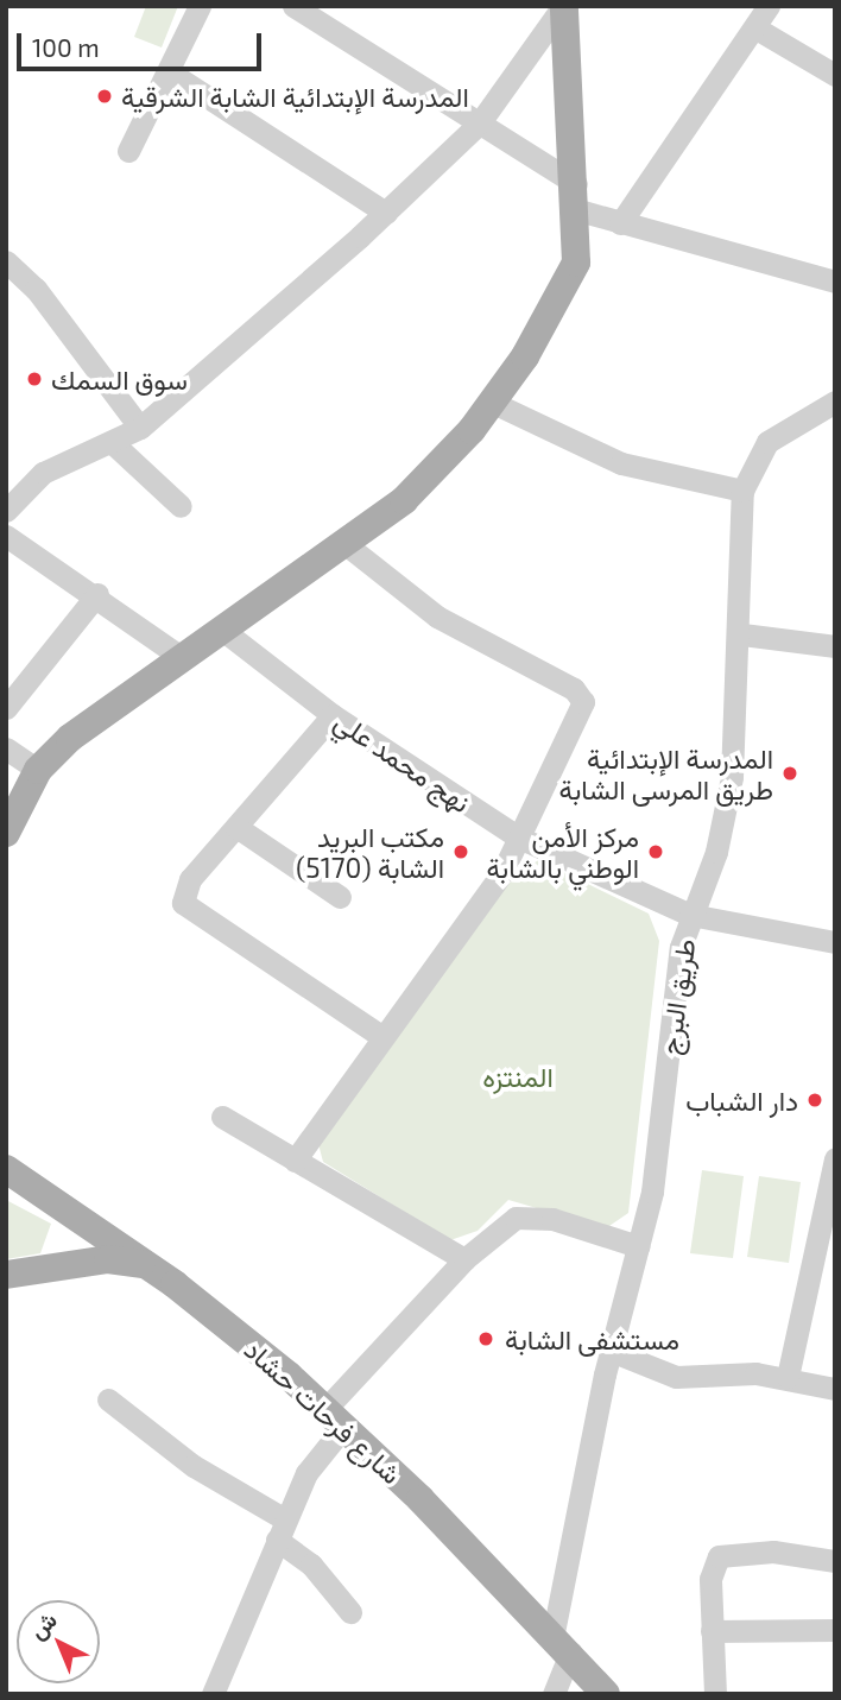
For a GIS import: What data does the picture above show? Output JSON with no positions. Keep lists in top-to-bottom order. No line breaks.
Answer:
{"streets":{"main road":["شارع فرحات حشاد"],"street":["نهج محمد علي","طريق البرج"]},"crossings":[["نهج محمد علي","طريق البرج"],["طريق البرج","شارع فرحات حشاد"]],"parks":["المنتزه"],"places":["المدرسة الإبتدائية الشابة الشرقية","سوق السمك","المدرسة الإبتدائية طريق المرسى الشابة","مكتب البريد الشابة (5170)","مركز الأمن الوطني بالشابة","دار الشباب","مستشفى الشابة"],"scale_bar":"100 m","north":"top left"}
